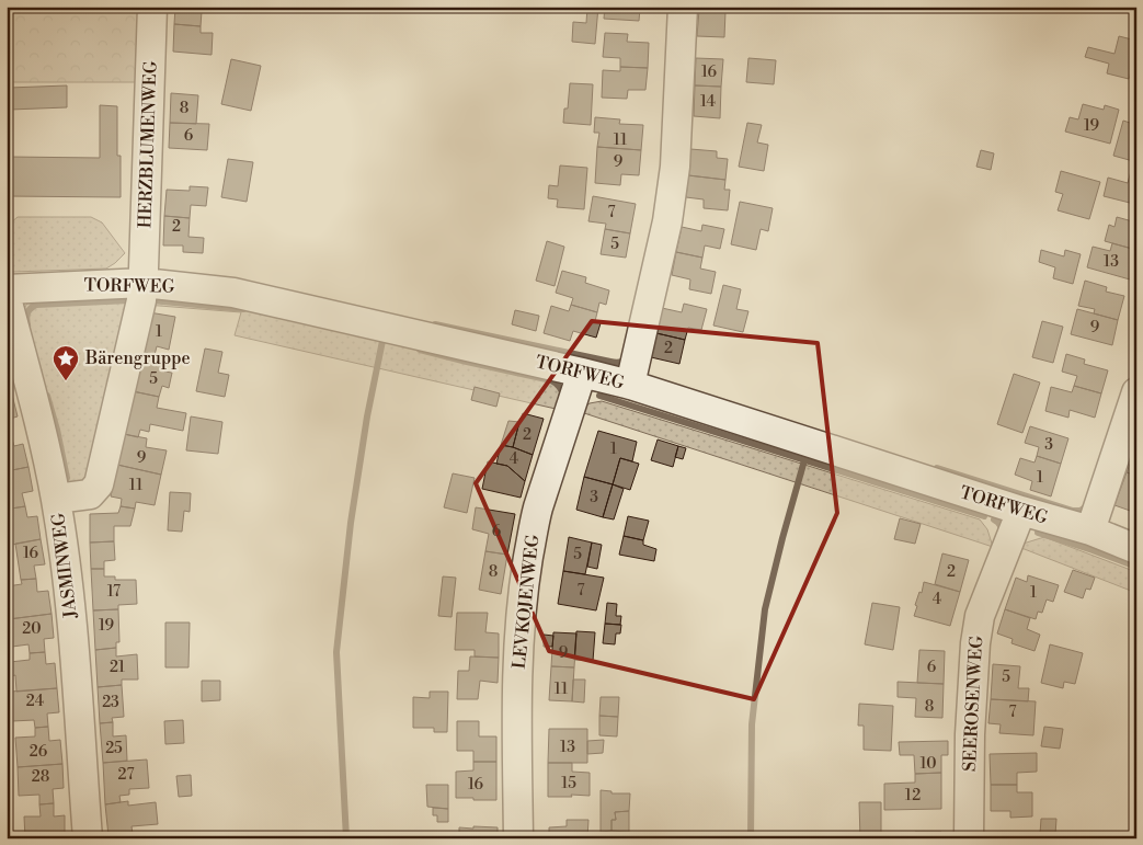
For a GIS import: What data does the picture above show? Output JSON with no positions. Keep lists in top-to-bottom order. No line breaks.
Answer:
{"streets":{"street":["HERZBLUMENWEG","TORFWEG","JASMINWEG","LEVKOJENWEG","SEEROSENWEG"]},"crossings":[["HERZBLUMENWEG","TORFWEG"],["HERZBLUMENWEG","JASMINWEG"],["TORFWEG","LEVKOJENWEG"],["TORFWEG","SEEROSENWEG"]],"places":{"place":["Bärengruppe"]},"house_numbers":["16","14","8","19","6","11","9","7","2","5","13","9","1","2","5","2","3","1","9","4","1","11","3","6","16","5","8","2","7","17","1","4","19","20","9","21","6","5","11","24","23","8","7","13","25","26","10","27","28","15","16","12"]}
